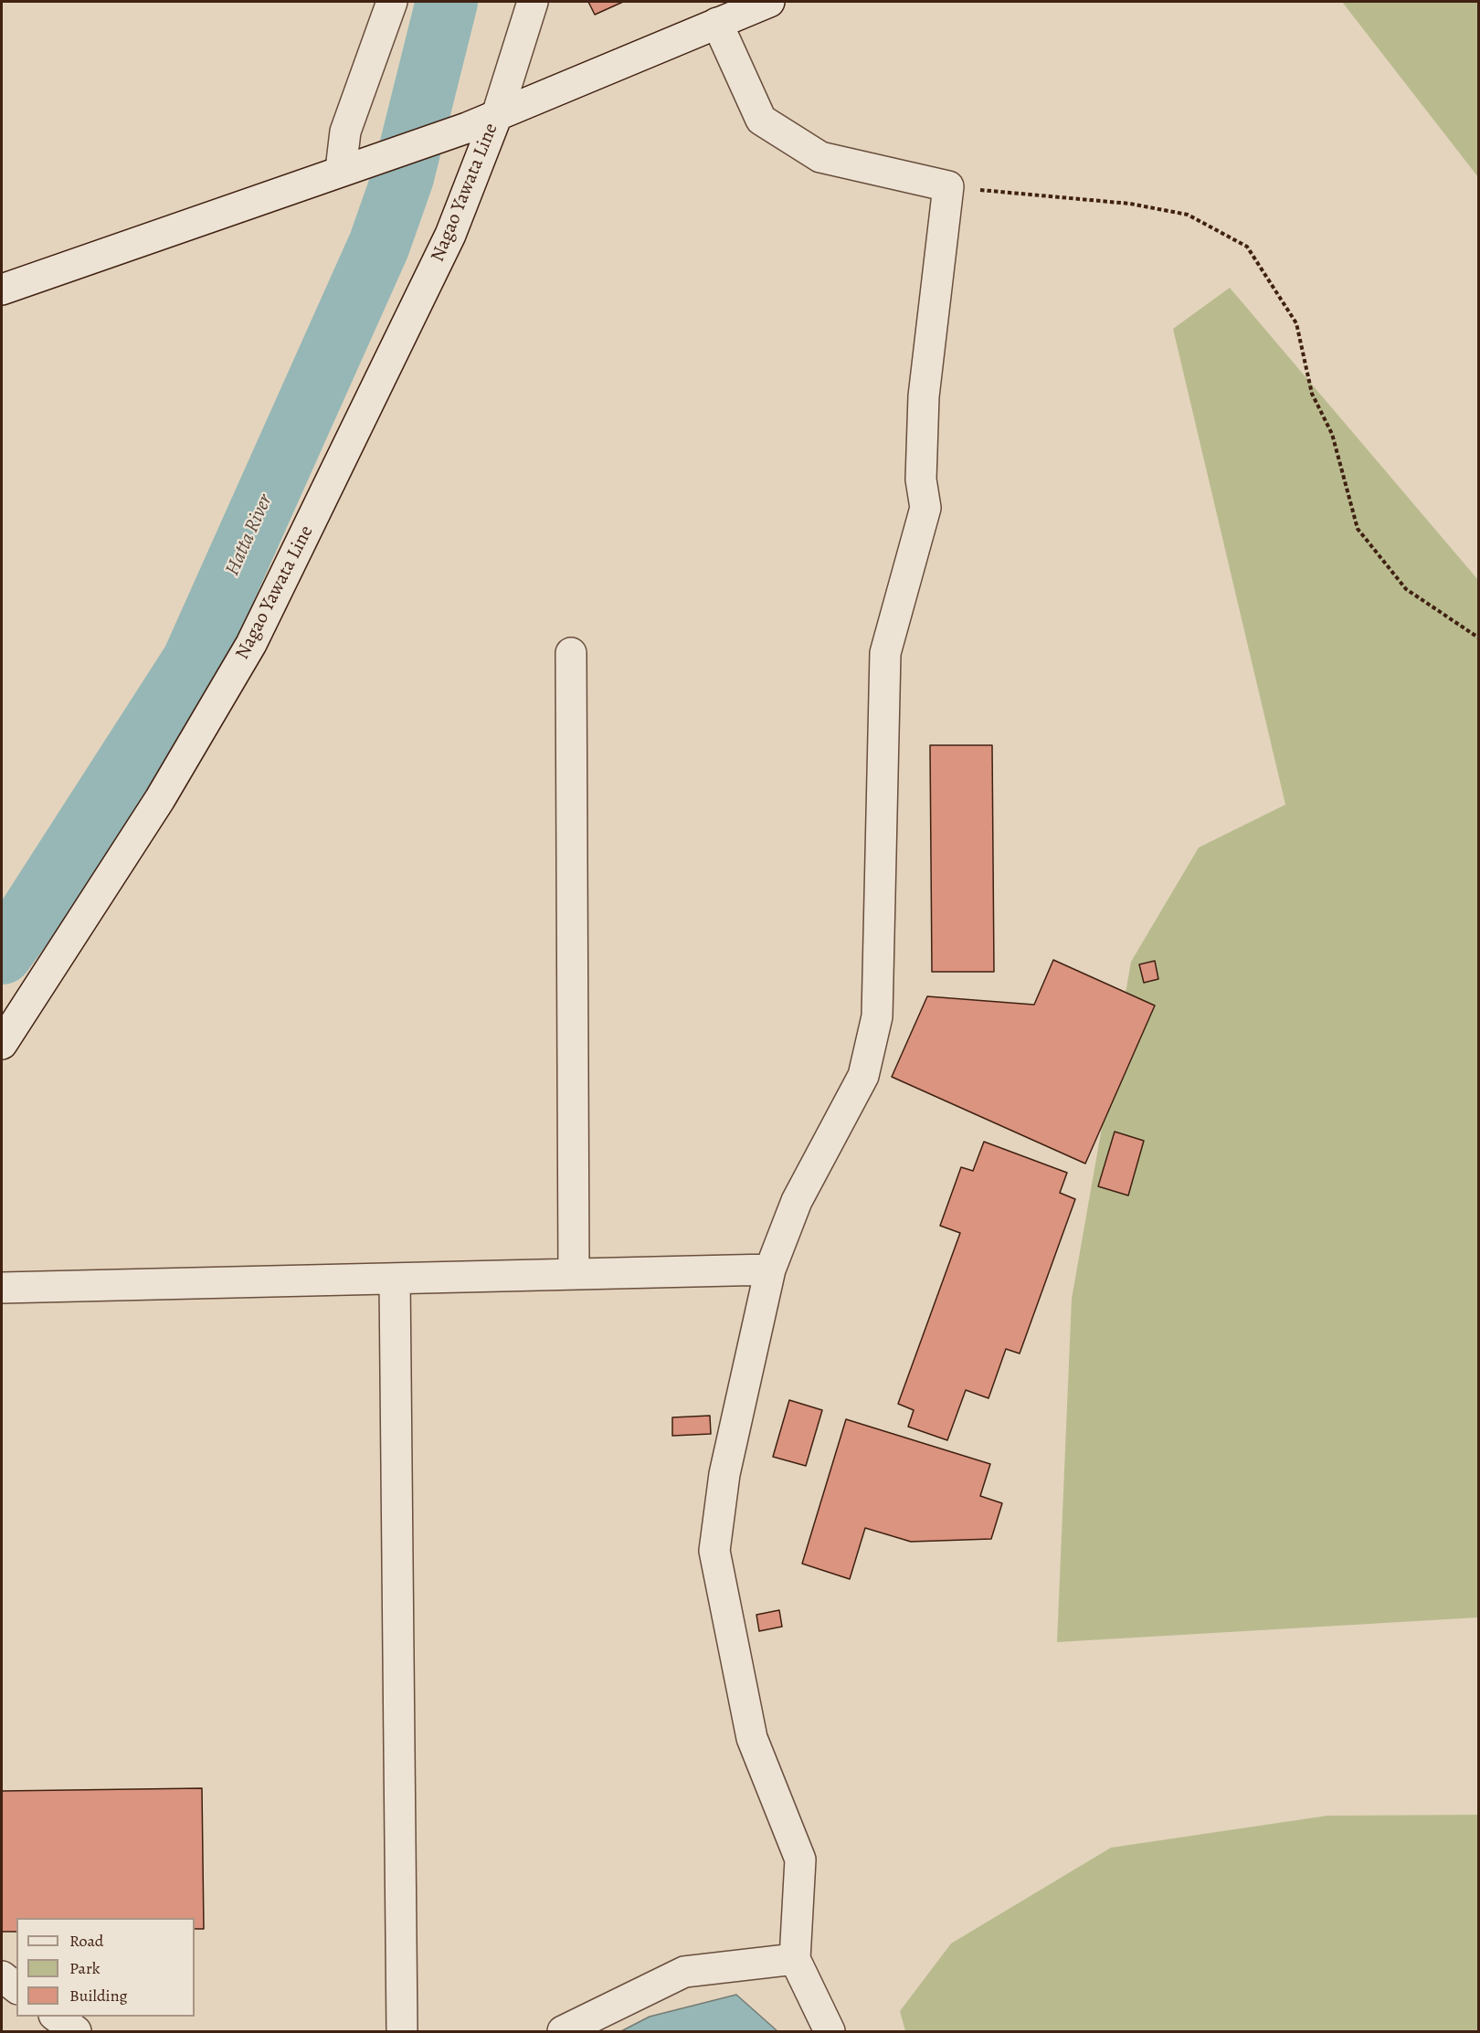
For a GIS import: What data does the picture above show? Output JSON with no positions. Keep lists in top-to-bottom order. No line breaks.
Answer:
{"streets":{"street":["Nagao Yawata Line"]},"water":["Hatta River"],"legend":["Road","Park","Building"]}
